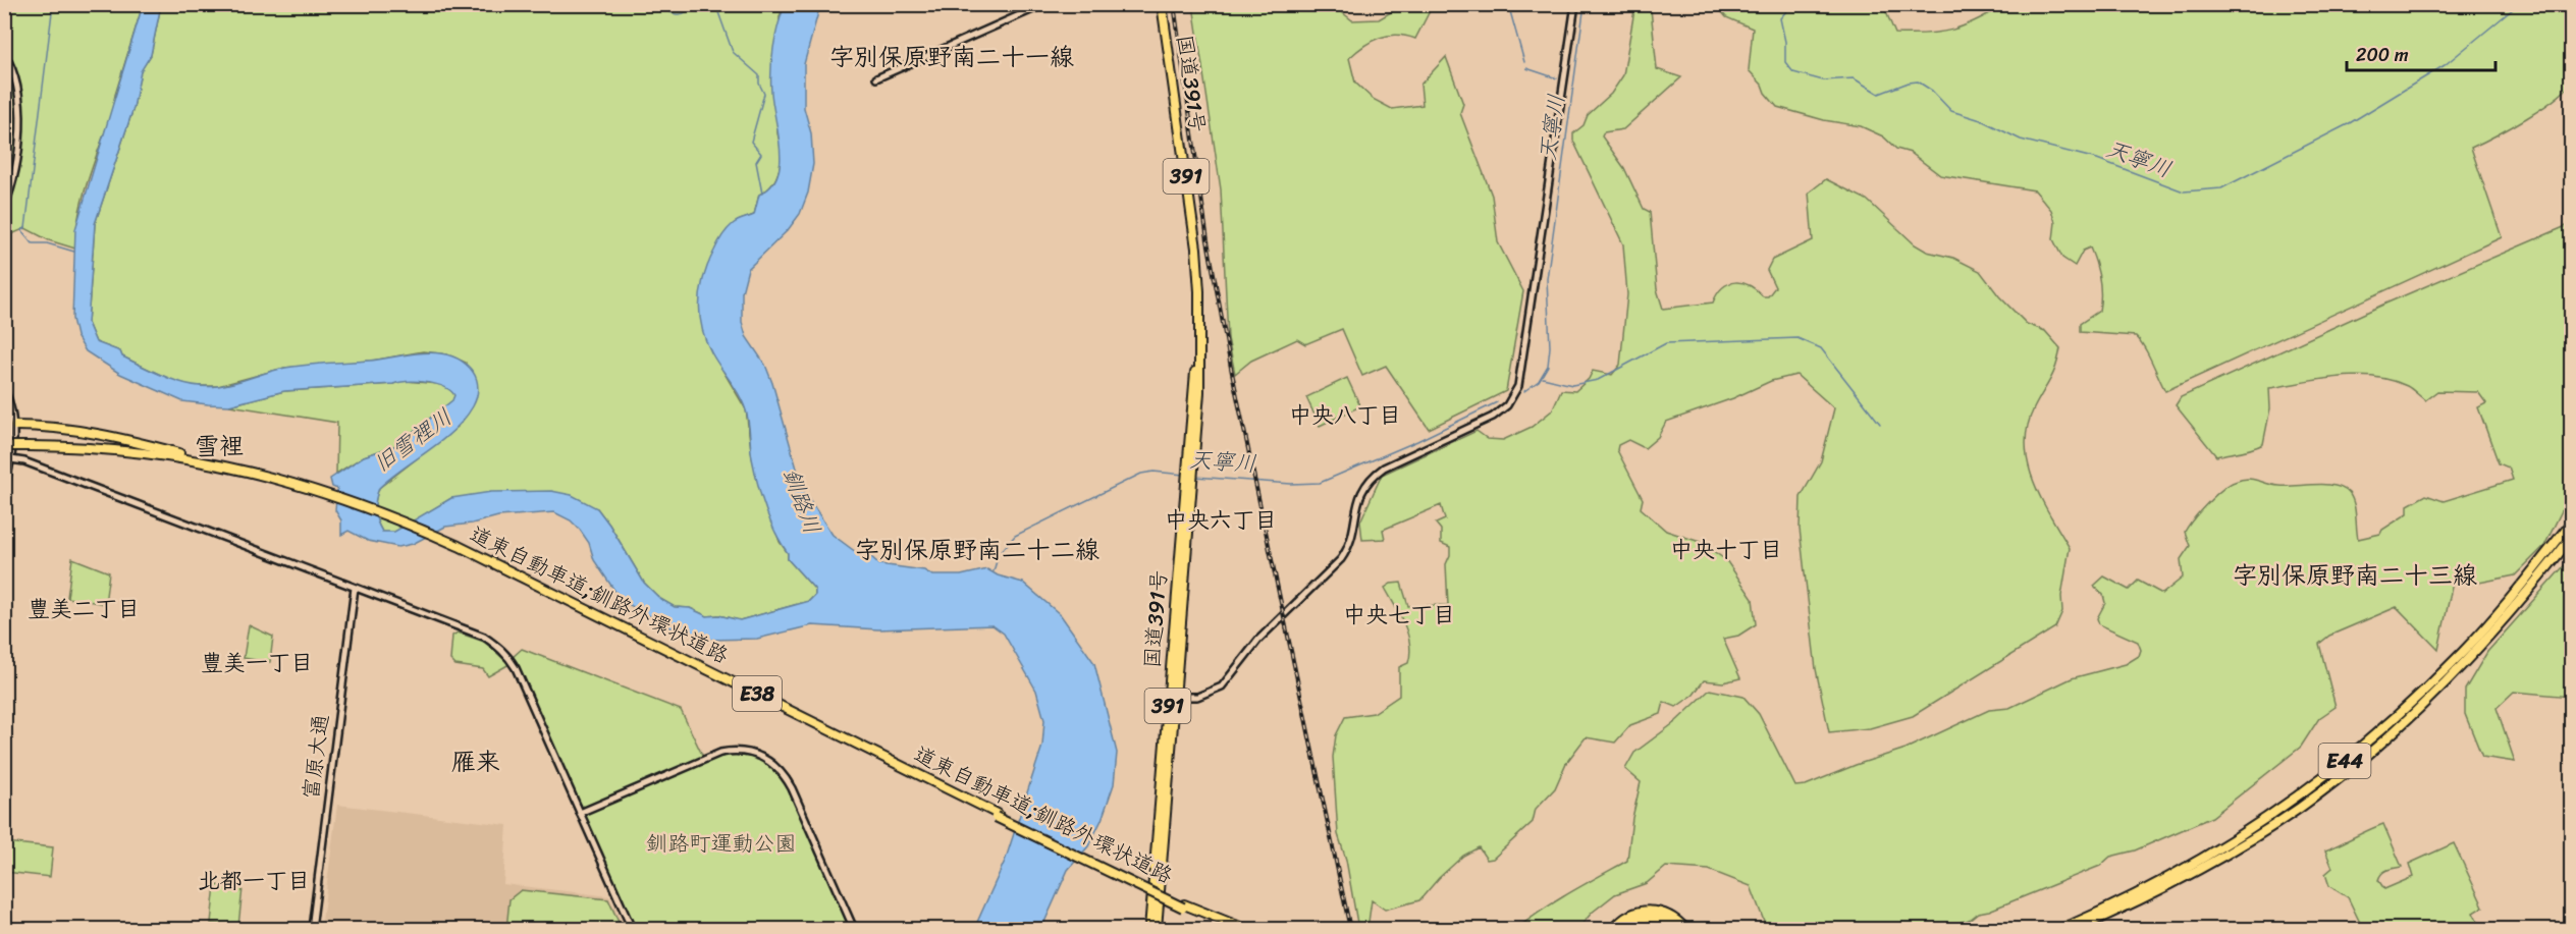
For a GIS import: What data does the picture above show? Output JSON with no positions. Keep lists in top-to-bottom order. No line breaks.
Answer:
{"streets":{"highway":["国道391号","391","道東自動車道;釧路外環状道路","E38","E44"],"street":["富原大通"]},"districts":["字別保原野南二十一線","中央八丁目","雪裡","中央六丁目","中央十丁目","字別保原野南二十二線","字別保原野南二十三線","豊美二丁目","中央七丁目","豊美一丁目","雁来","北都一丁目"],"water":["天寧川","旧雪裡川","釧路川"],"parks":["釧路町運動公園"],"scale_bar":"200 m"}
